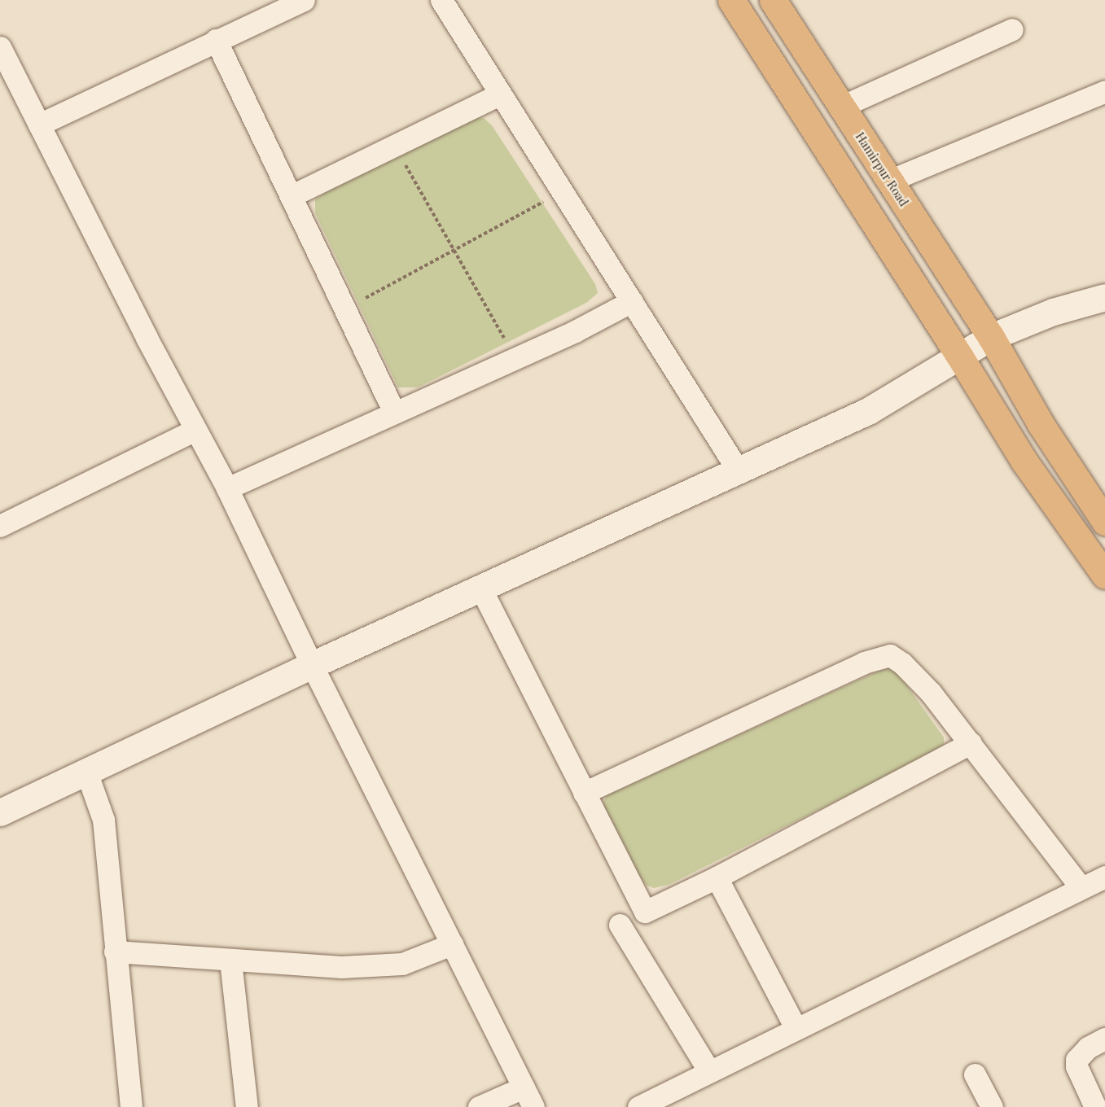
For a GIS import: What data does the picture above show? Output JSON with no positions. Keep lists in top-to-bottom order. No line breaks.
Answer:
{"streets":{"highway":["Hamirpur Road"]}}
